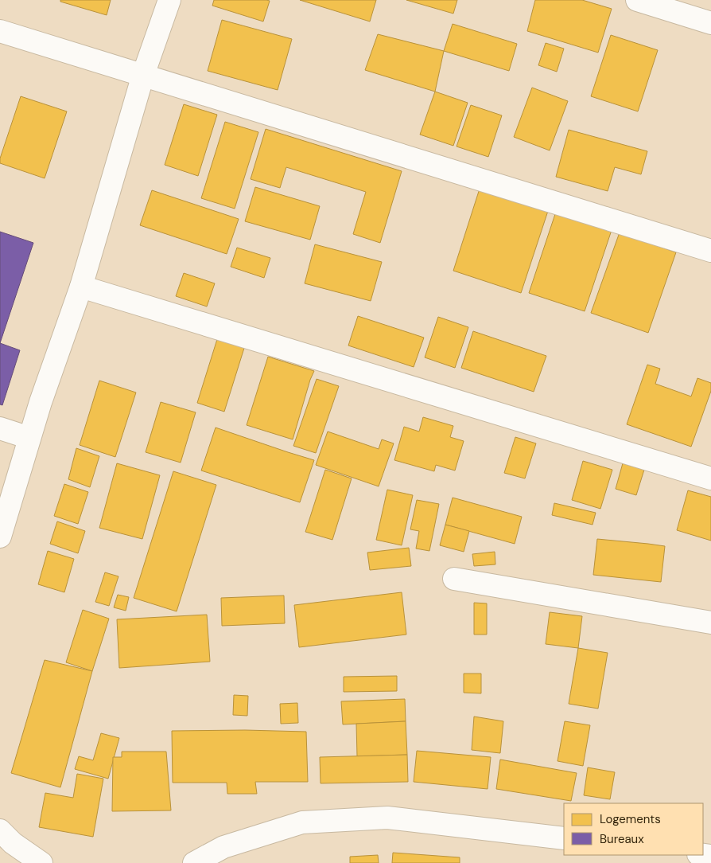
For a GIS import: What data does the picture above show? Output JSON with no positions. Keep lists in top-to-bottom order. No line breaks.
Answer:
{"legend":["Logements","Bureaux"]}
